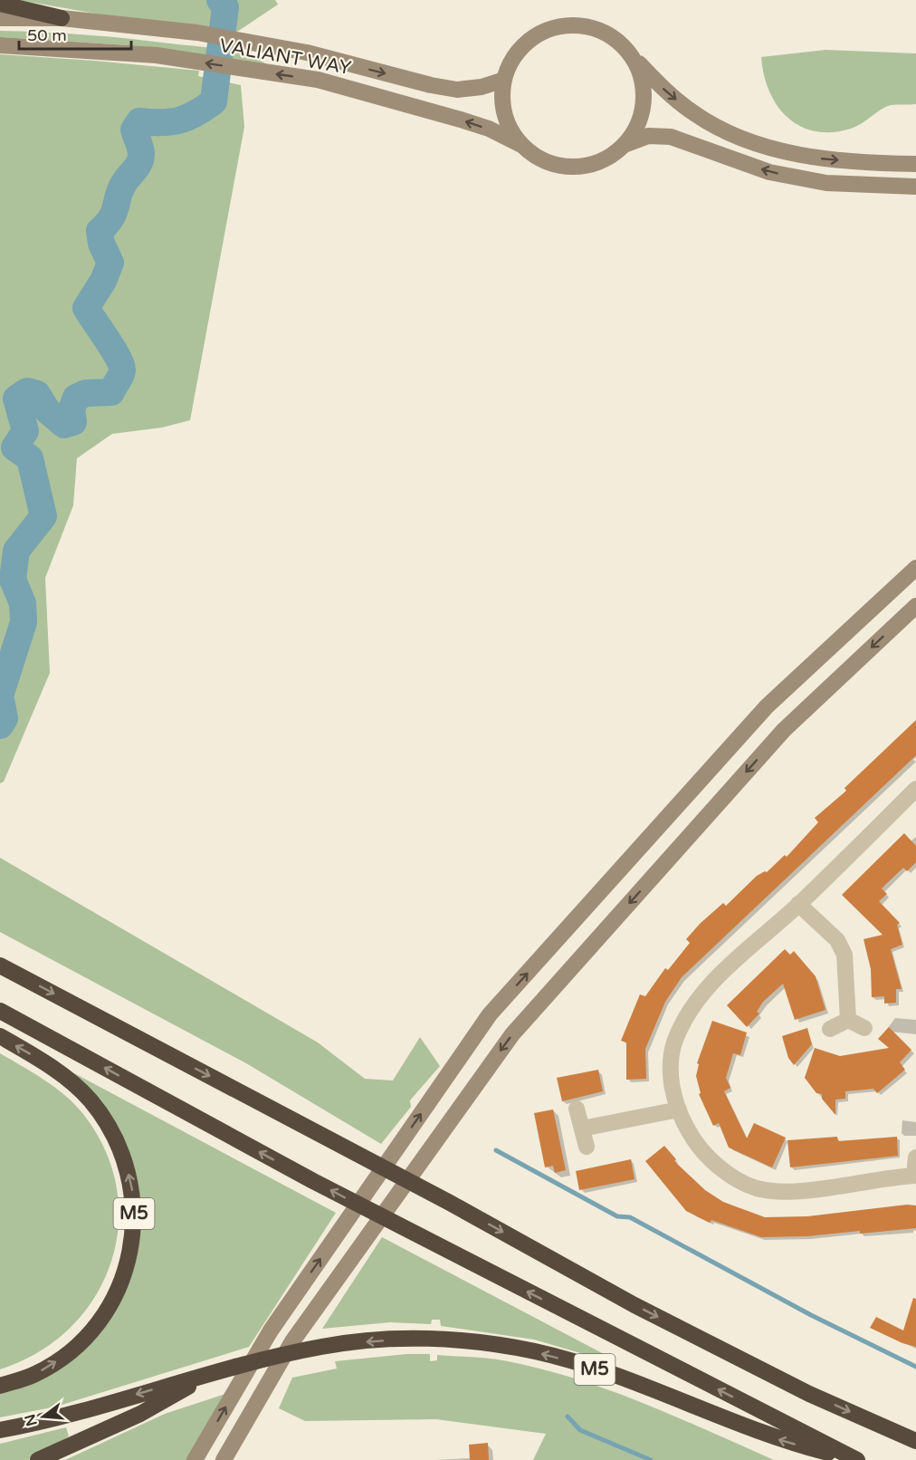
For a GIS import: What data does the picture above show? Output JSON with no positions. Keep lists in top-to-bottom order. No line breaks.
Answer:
{"streets":{"highway":["M5"],"street":["VALIANT WAY"]},"scale_bar":"50 m","north":"left"}
